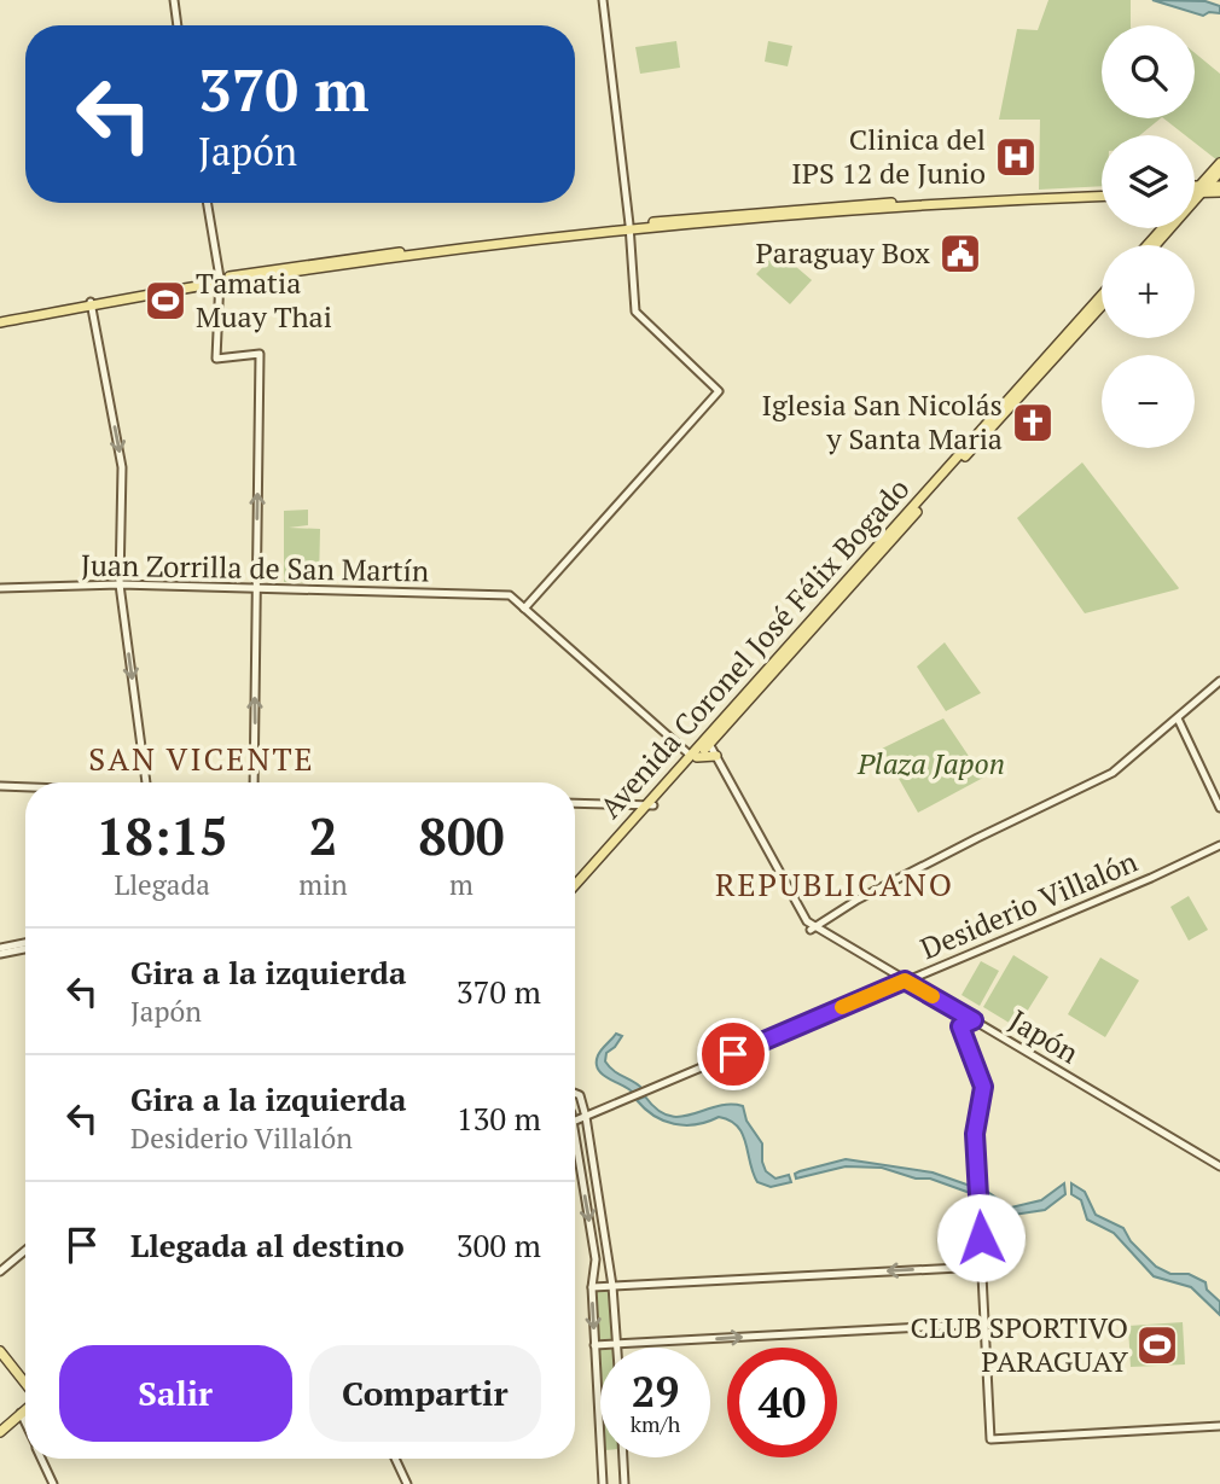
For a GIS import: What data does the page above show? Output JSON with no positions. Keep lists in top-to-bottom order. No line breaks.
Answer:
{"streets":{"main road":["Avenida Coronel José Félix Bogado"],"street":["Juan Zorrilla de San Martín","Desiderio Villalón","Japón"]},"crossings":[["Avenida Coronel José Félix Bogado","Japón"],["Desiderio Villalón","Japón"]],"districts":["SAN VICENTE","REPUBLICANO"],"parks":["Plaza Japon"],"places":{"hospital":["Clinica del IPS 12 de Junio"],"public building":["Paraguay Box"],"sports":["Tamatia Muay Thai","CLUB SPORTIVO PARAGUAY"],"church":["Iglesia San Nicolás y Santa Maria"]},"page":{"map_buttons":["+","−"],"turn":["370 m","Japón"],"eta":["18:15","Llegada","2","min","800","m"],"list":[{"name":"Gira a la izquierda","note":"Japón","value":"370 m"},{"name":"Gira a la izquierda","note":"Desiderio Villalón","value":"130 m"},{"name":"Llegada al destino","value":"300 m"}],"buttons":["Salir","Compartir"],"speed":"29 km/h","limit":"40"}}
